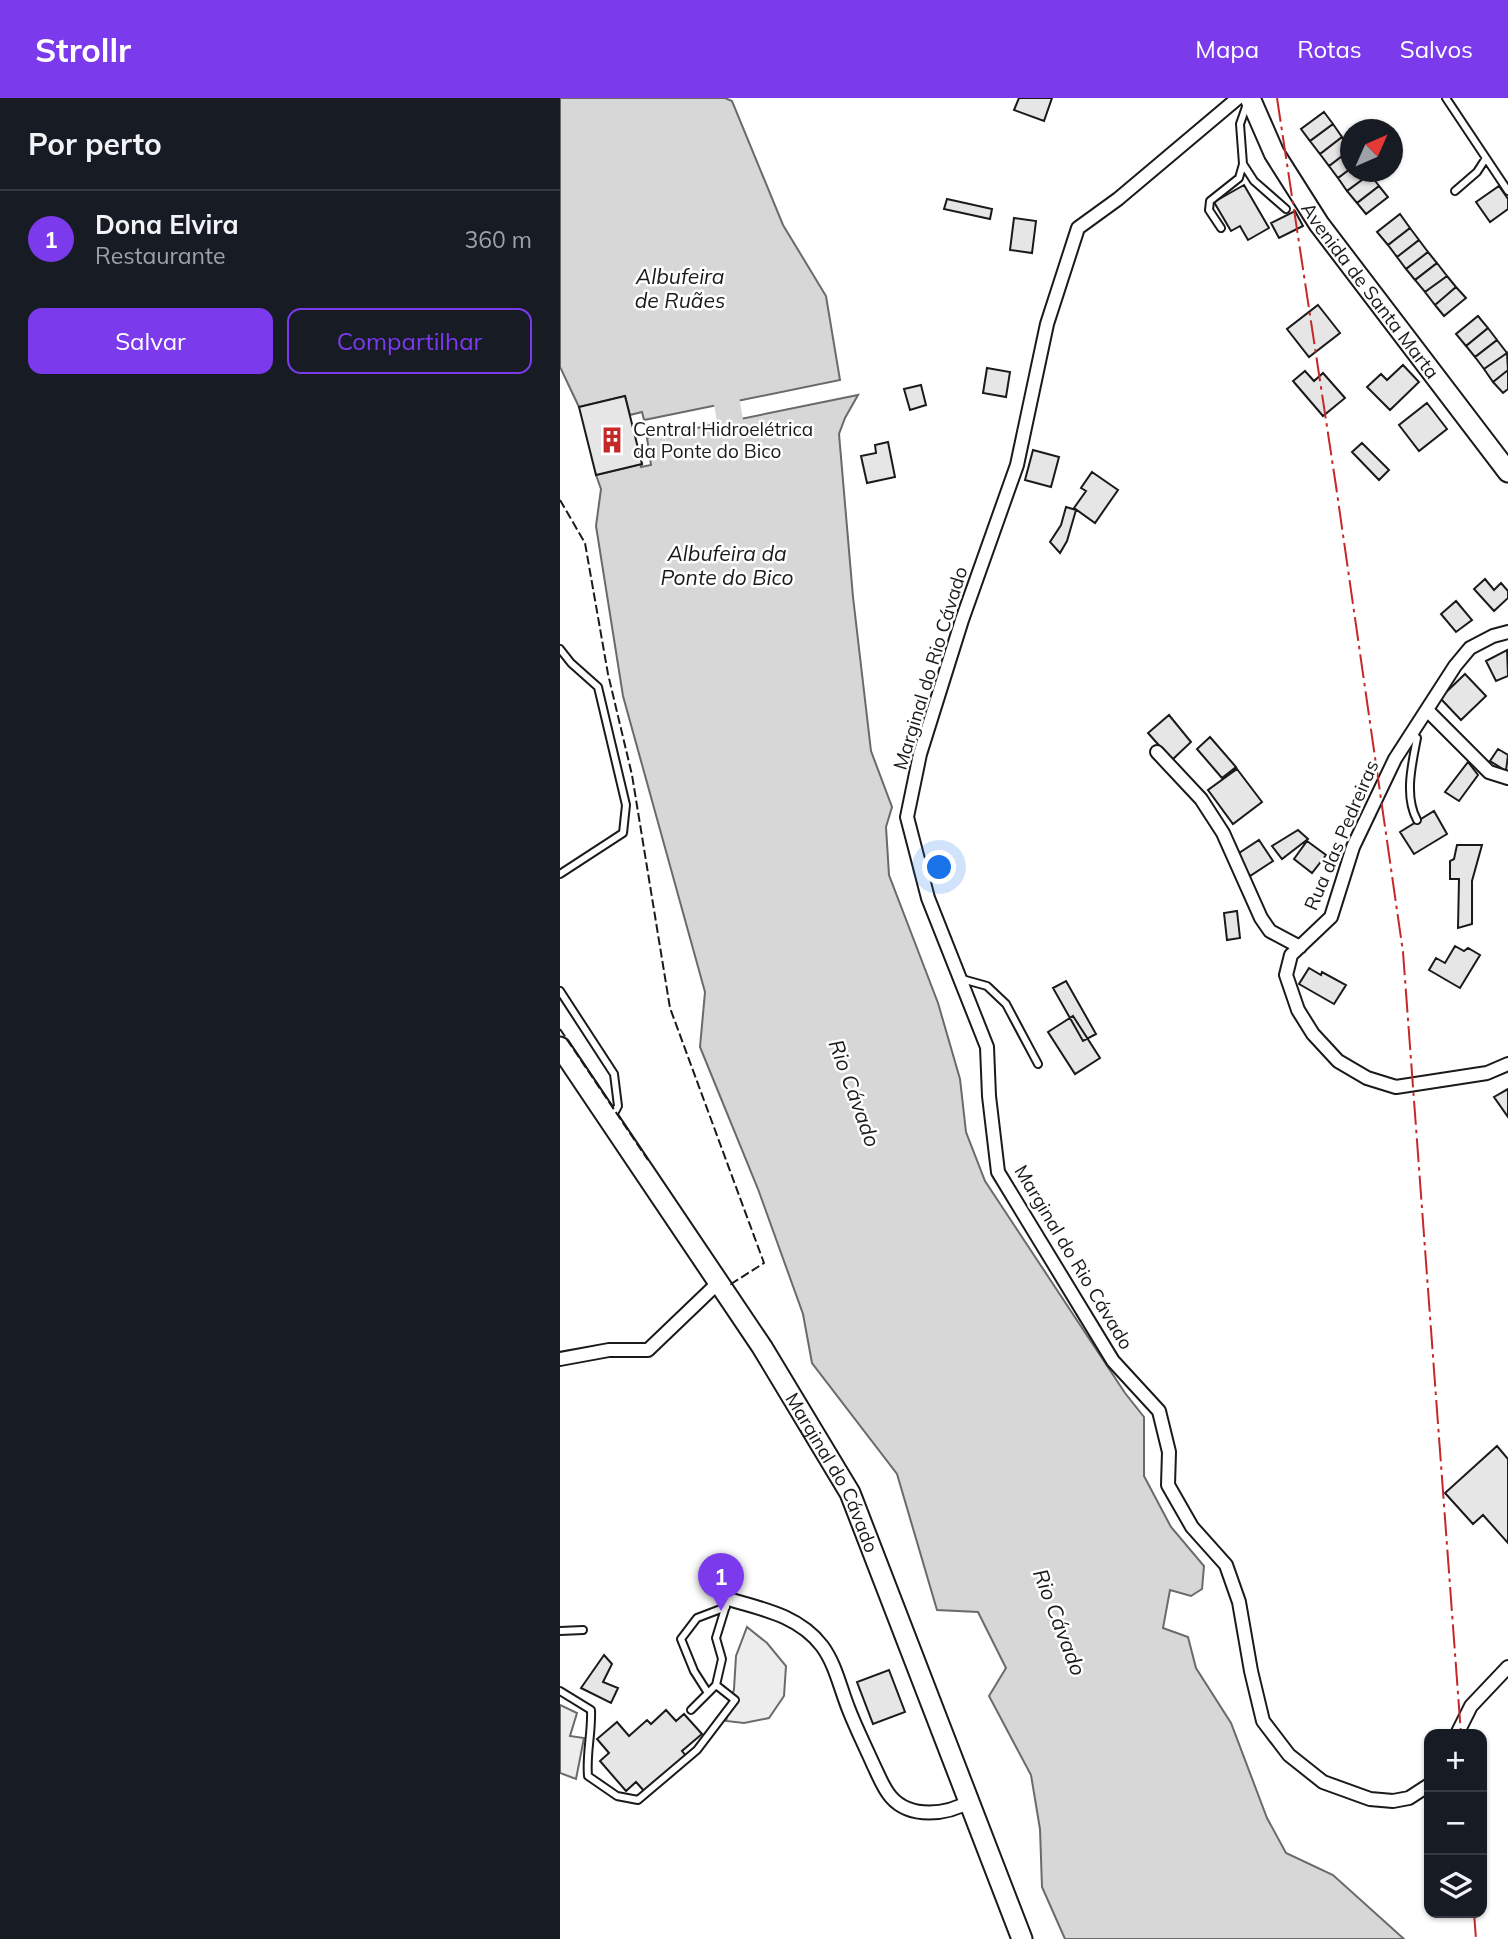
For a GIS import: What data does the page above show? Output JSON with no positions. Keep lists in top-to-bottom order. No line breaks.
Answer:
{"streets":{"street":["Avenida de Santa Marta","Marginal do Rio Cávado","Rua das Pedreiras","Marginal do Cávado"]},"crossings":[["Avenida de Santa Marta","Marginal do Rio Cávado"]],"water":["Albufeira de Ruães","Albufeira da Ponte do Bico","Rio Cávado"],"places":{"building":["Central Hidroelétrica da Ponte do Bico"]},"north":"top right","page":{"header":"Strollr","nav":["Mapa","Rotas","Salvos"],"heading":"Por perto","list":[{"mark":"1","name":"Dona Elvira","note":"Restaurante","value":"360 m"}],"buttons":["Salvar","Compartilhar"],"pins":"1","map_buttons":["+","−"]}}
